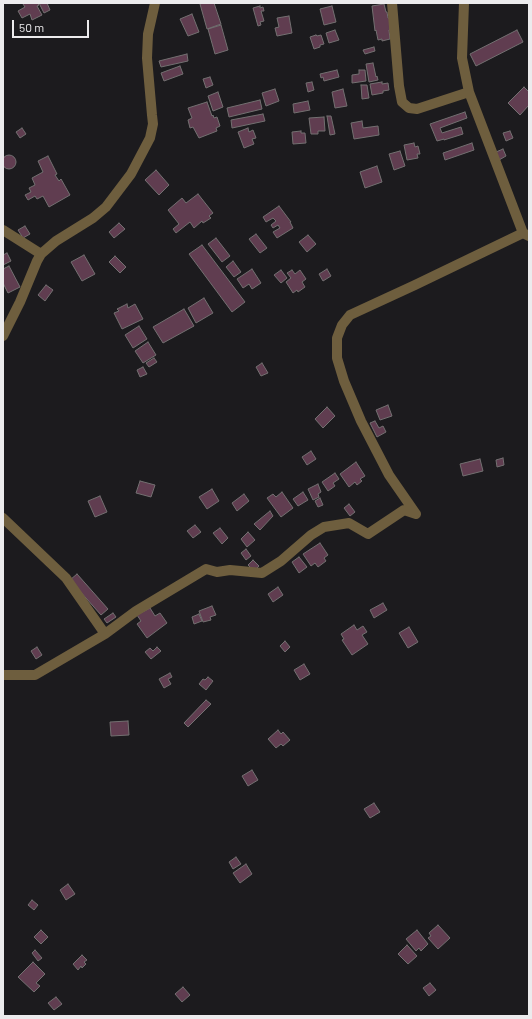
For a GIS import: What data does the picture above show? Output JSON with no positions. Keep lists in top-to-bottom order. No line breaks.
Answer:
{"scale_bar":"50 m"}
